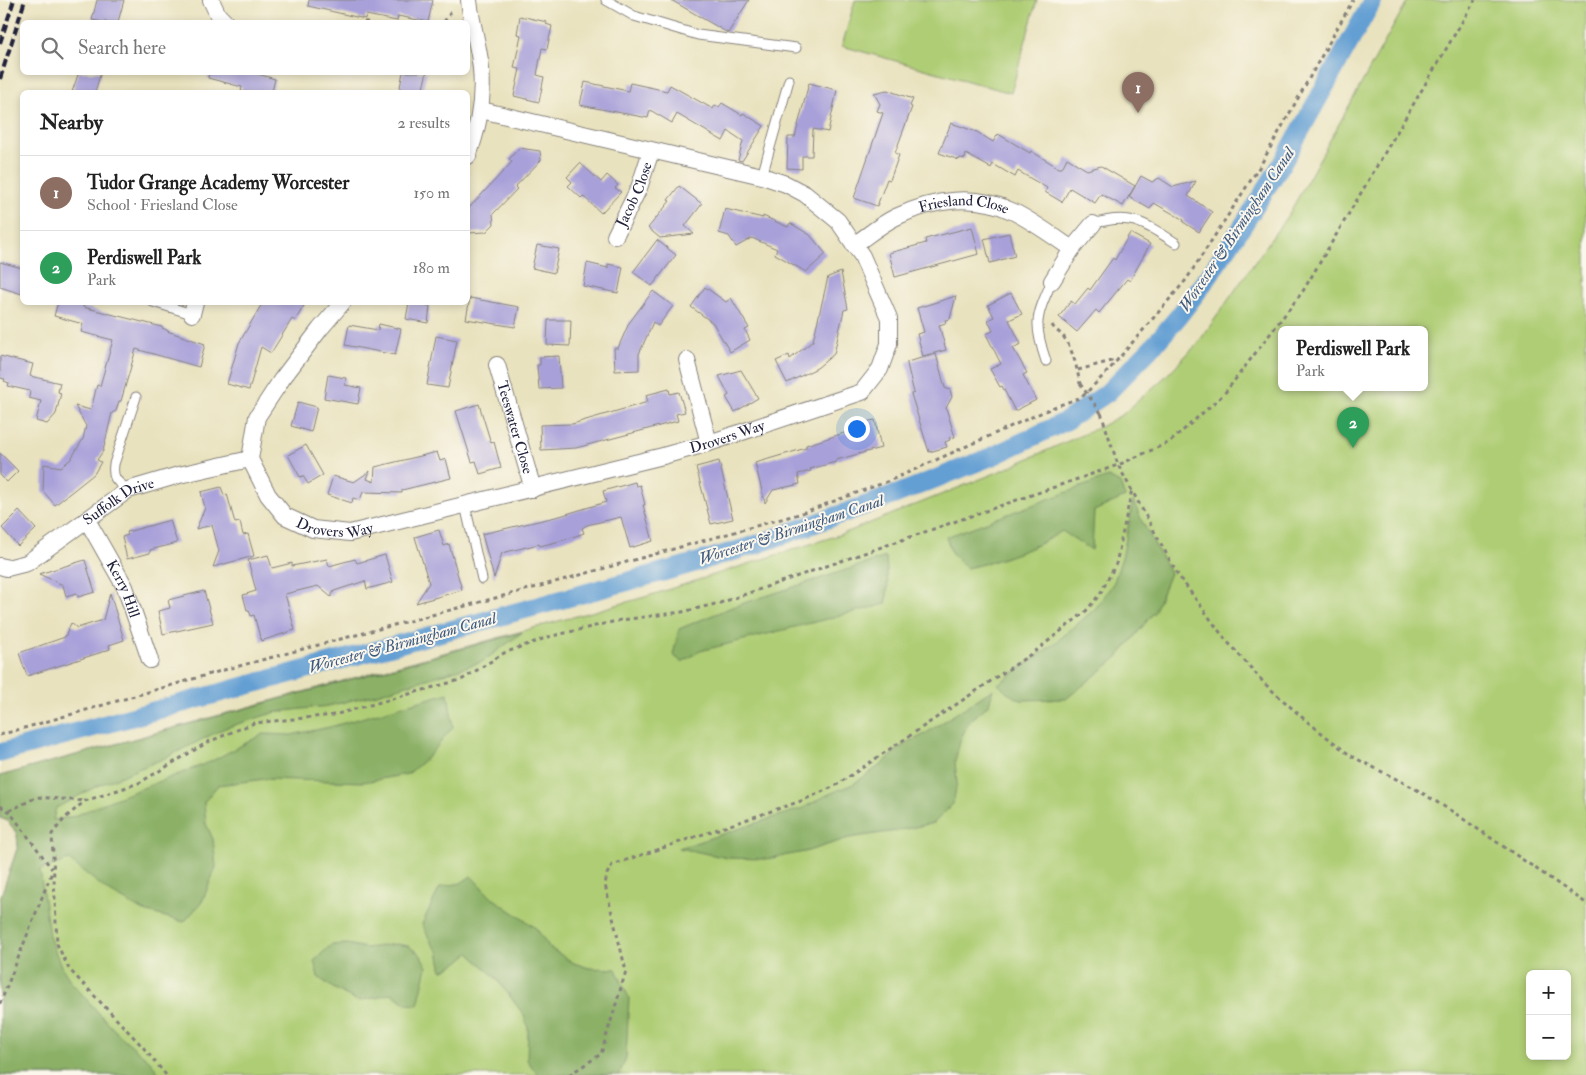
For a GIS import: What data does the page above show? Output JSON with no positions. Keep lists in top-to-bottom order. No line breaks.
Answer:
{"streets":{"street":["Jacob Close","Friesland Close","Teeswater Close","Drovers Way","Suffolk Drive","Kerry Hill"]},"crossings":[["Jacob Close","Drovers Way"],["Friesland Close","Drovers Way"],["Teeswater Close","Drovers Way"],["Drovers Way","Suffolk Drive"],["Suffolk Drive","Kerry Hill"]],"water":["Worcester & Birmingham Canal"],"page":{"search":"Search here","pins":["1","2"],"heading":["Nearby","2 results"],"list":[{"mark":"1","name":"Tudor Grange Academy Worcester","note":"School · Friesland Close","value":"150 m"},{"mark":"2","name":"Perdiswell Park","note":"Park","value":"180 m"}],"popup":["Perdiswell Park","Park"],"map_buttons":["+","−"]}}
